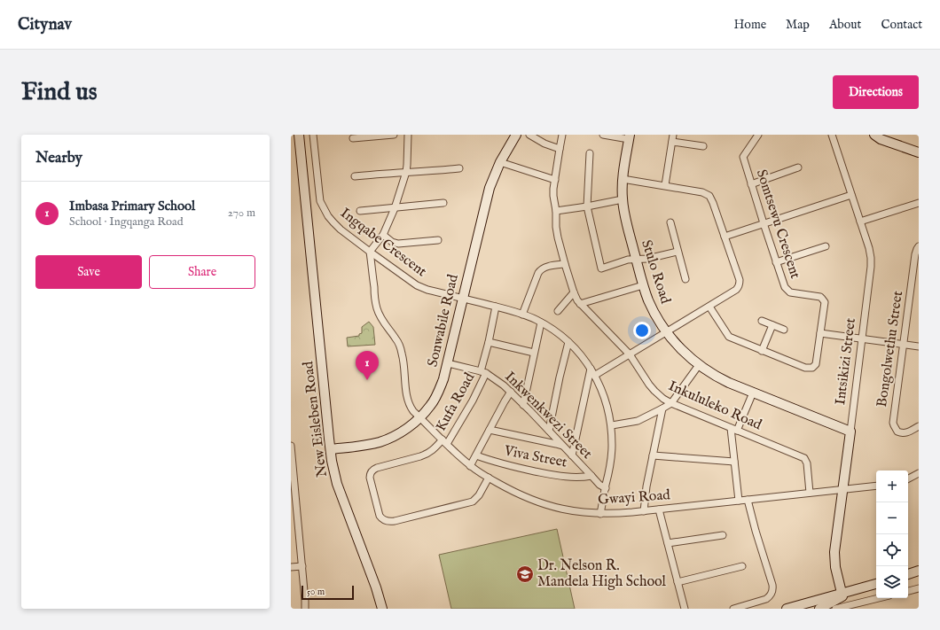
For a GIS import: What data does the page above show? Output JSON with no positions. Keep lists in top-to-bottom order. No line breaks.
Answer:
{"streets":{"street":["Somtsewu Crescent","Ingqabe Crescent","Stulo Road","Sonwabile Road","Bongolwethu Street","Intsikizi Street","Kufa Road","Inkululeko Road","Inkwenkwezi Street","New Eisleben Road","Viva Street","Gwayi Road"]},"crossings":[["Ingqabe Crescent","Sonwabile Road"],["Ingqabe Crescent","Kufa Road"],["Ingqabe Crescent","Inkwenkwezi Street"],["Ingqabe Crescent","Gwayi Road"],["Stulo Road","Intsikizi Street"],["Sonwabile Road","Inkwenkwezi Street"],["Sonwabile Road","New Eisleben Road"],["Sonwabile Road","Gwayi Road"],["Intsikizi Street","Gwayi Road"],["Kufa Road","Inkwenkwezi Street"],["Kufa Road","Gwayi Road"],["Inkululeko Road","Gwayi Road"],["Inkwenkwezi Street","Viva Street"]],"places":{"school or university":["Dr. Nelson R. Mandela High School"]},"scale_bar":"50 m","page":{"header":"Citynav","nav":["Home","Map","About","Contact"],"buttons":["Directions",["Save","Share"]],"title":"Find us","heading":"Nearby","list":[{"mark":"1","name":"Imbasa Primary School","note":"School · Ingqanga Road","value":"270 m"}],"pins":"1","map_buttons":["+","−"],"scale":"50 m"}}
